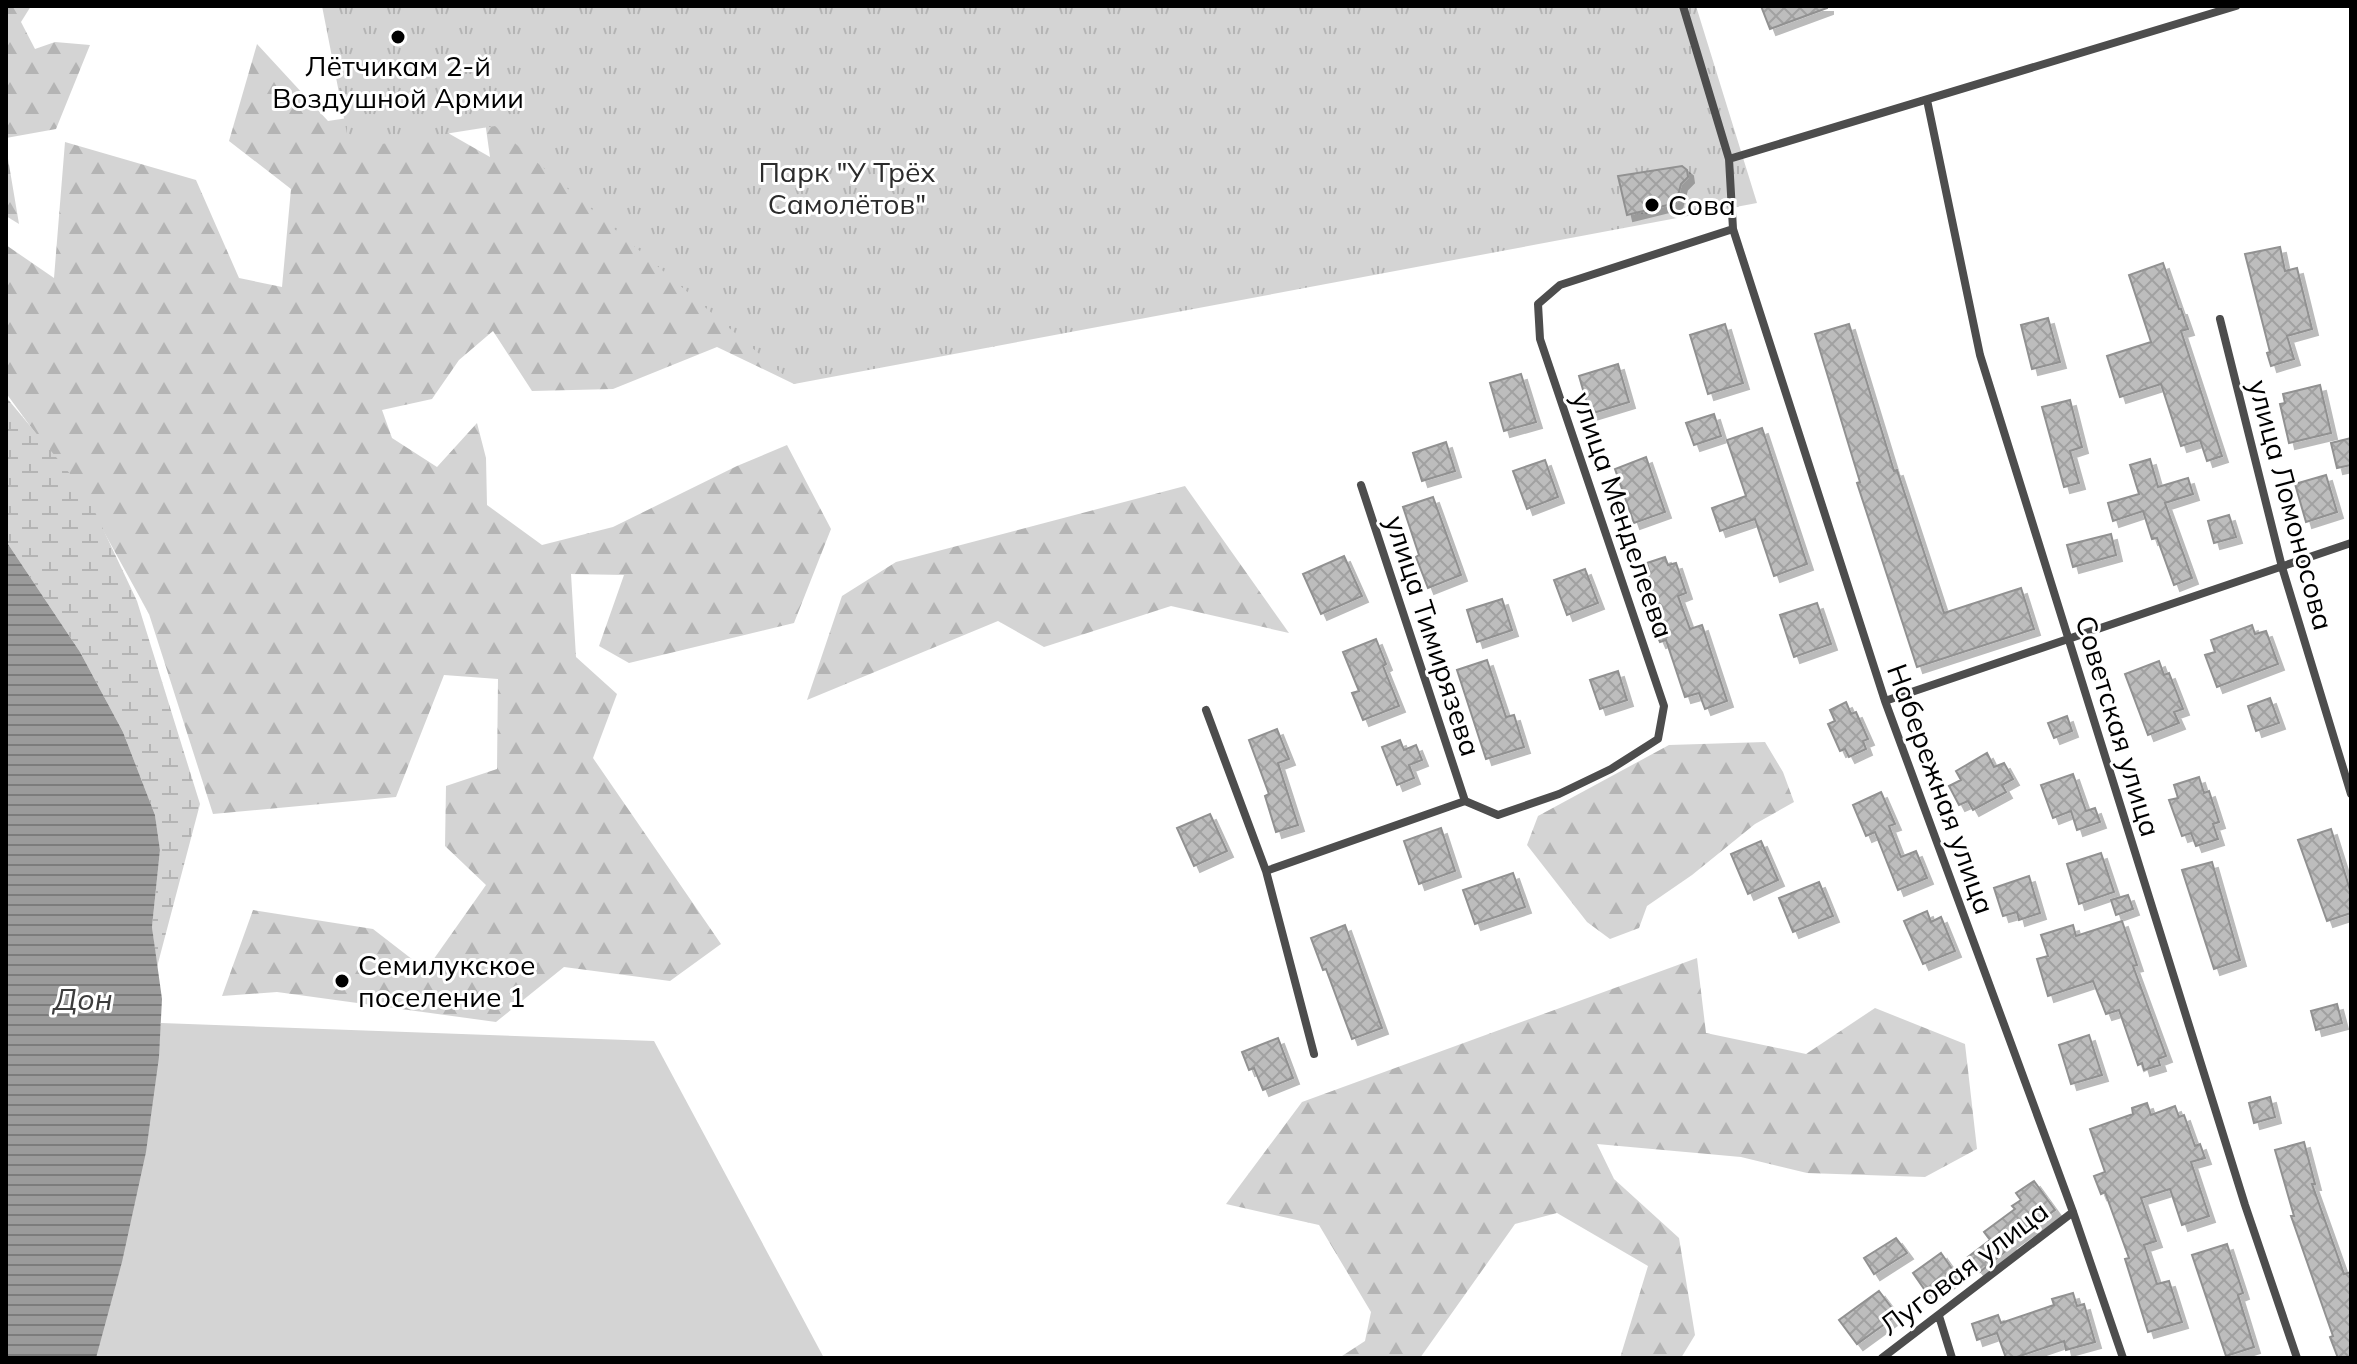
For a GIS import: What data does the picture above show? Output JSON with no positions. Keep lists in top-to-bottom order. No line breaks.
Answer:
{"streets":{"street":["улица Ломоносова","улица Менделеева","улица Тимирязева","Советская улица","Набережная улица","Луговая улица"]},"crossings":[["улица Менделеева","улица Тимирязева"],["улица Менделеева","Набережная улица"],["Набережная улица","Луговая улица"]],"water":["Дон"],"parks":["Парк \"У Трёх Самолётов\""],"places":["Лётчикам 2-й Воздушной Армии","Сова","Семилукское поселение 1"]}
